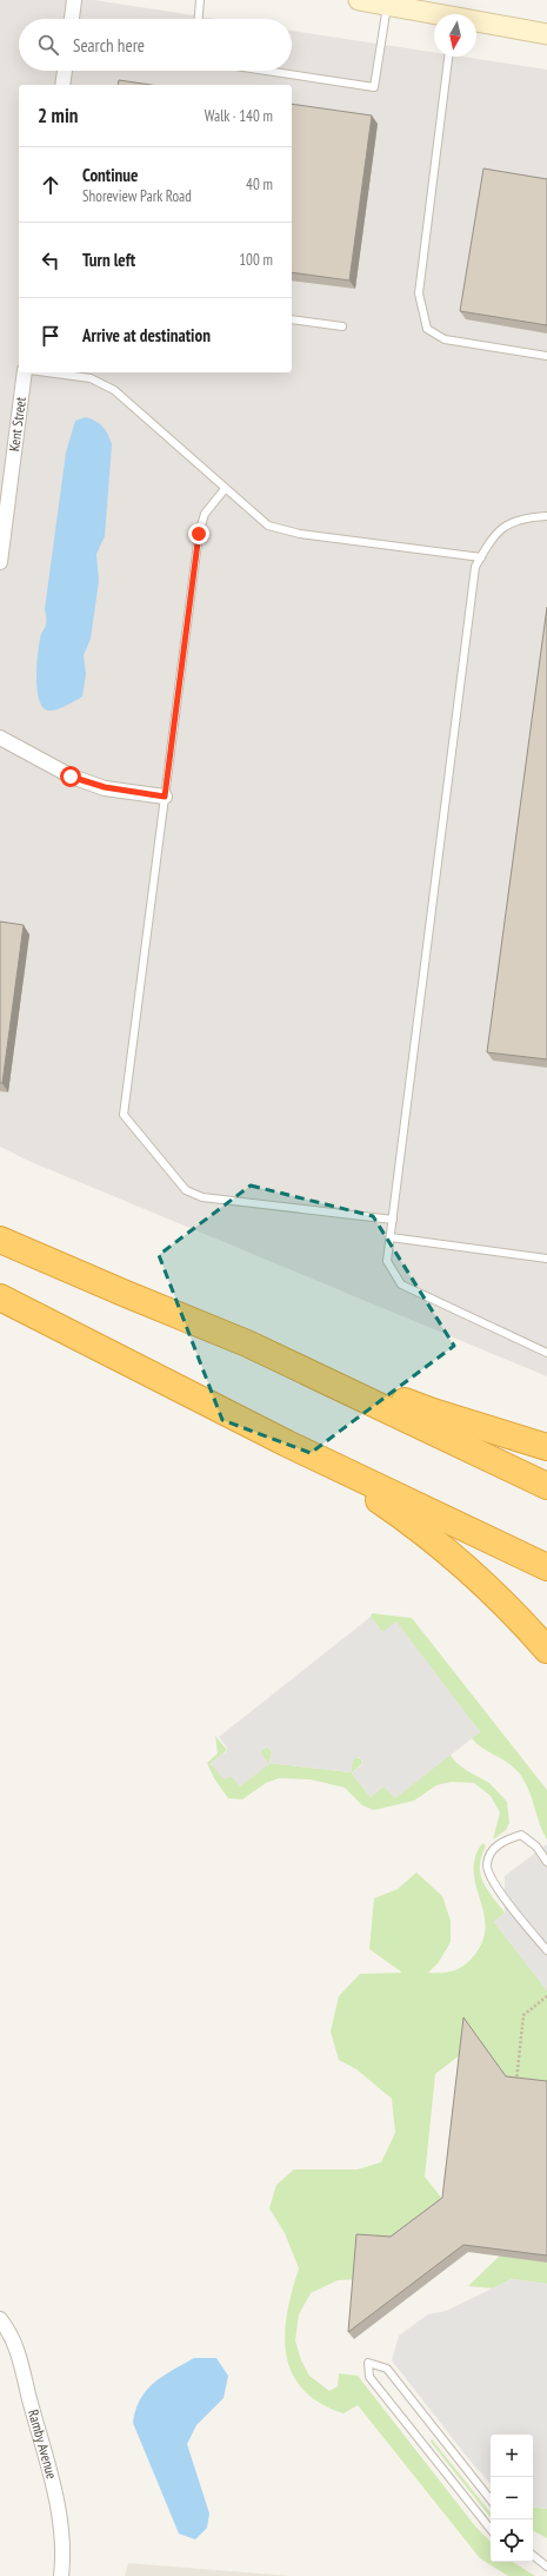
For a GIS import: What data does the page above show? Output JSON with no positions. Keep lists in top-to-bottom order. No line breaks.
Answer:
{"streets":{"street":["Kent Street","Ramby Avenue"]},"north":"bottom","page":{"search":"Search here","heading":["2 min","Walk · 140 m"],"list":[["Continue","Shoreview Park Road","40 m"],["Turn left","100 m"],"Arrive at destination"],"map_buttons":["+","−"]}}
